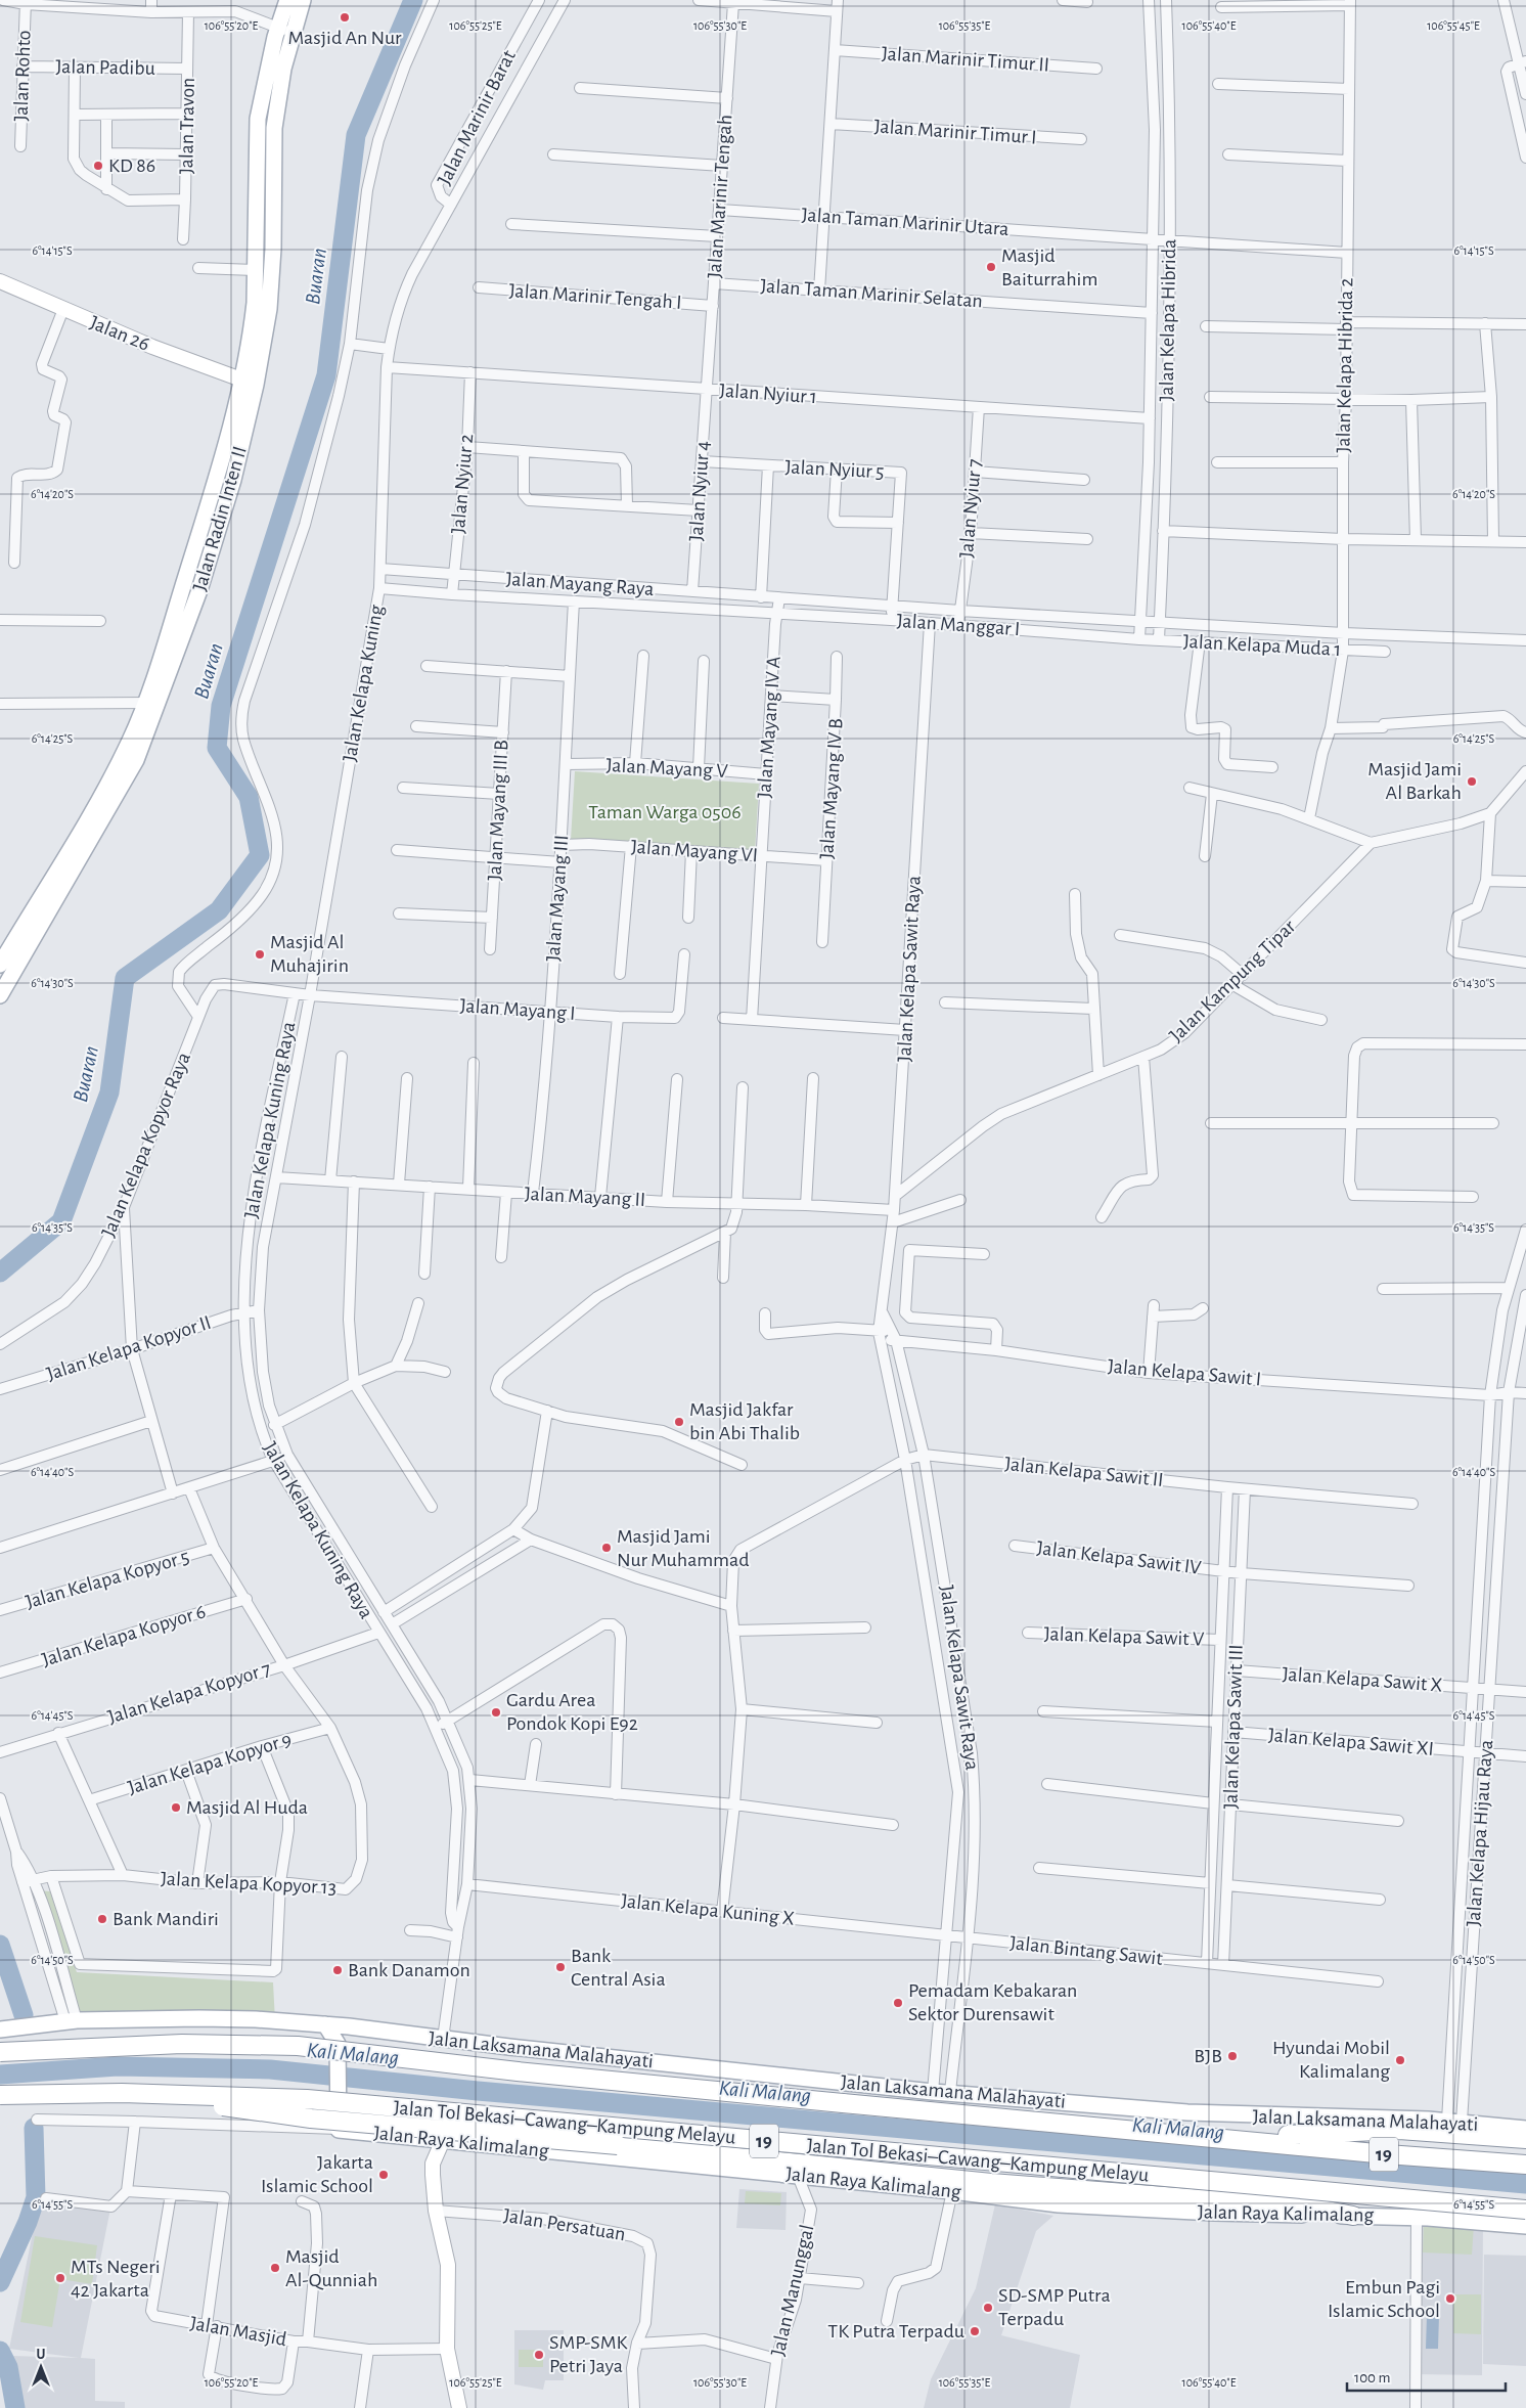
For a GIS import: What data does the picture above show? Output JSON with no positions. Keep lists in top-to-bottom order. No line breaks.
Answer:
{"streets":{"highway":["Jalan Tol Bekasi–Cawang–Kampung Melayu","19"],"main road":["Jalan Radin Inten II","Jalan Laksamana Malahayati","Jalan Raya Kalimalang"],"street":["Jalan Marinir Timur II","Jalan Padibu","Jalan Rohto","Jalan Marinir Barat","Jalan Travon","Jalan Marinir Timur I","Jalan Marinir Tengah","Jalan Taman Marinir Utara","Jalan Taman Marinir Selatan","Jalan Marinir Tengah I","Jalan Kelapa Hibrida","Jalan 26","Jalan Kelapa Hibrida 2","Jalan Nyiur 1","Jalan Nyiur 5","Jalan Nyiur 2","Jalan Nyiur 4","Jalan Nyiur 7","Jalan Mayang Raya","Jalan Manggar I","Jalan Kelapa Muda 1","Jalan Kelapa Kuning","Jalan Mayang IV A","Jalan Mayang V","Jalan Mayang IV B","Jalan Mayang III B","Jalan Mayang VI","Jalan Mayang III","Jalan Kelapa Sawit Raya","Jalan Kampung Tipar","Jalan Mayang I","Jalan Kelapa Kuning Raya","Jalan Kelapa Kopyor Raya","Jalan Mayang II","Jalan Kelapa Kopyor II","Jalan Kelapa Sawit I","Jalan Kelapa Sawit II","Jalan Kelapa Sawit IV","Jalan Kelapa Kopyor 5","Jalan Kelapa Kopyor 6","Jalan Kelapa Sawit V","Jalan Kelapa Sawit X","Jalan Kelapa Kopyor 7","Jalan Kelapa Sawit III","Jalan Kelapa Sawit XI","Jalan Kelapa Kopyor 9","Jalan Kelapa Hijau Raya","Jalan Kelapa Kopyor 13","Jalan Kelapa Kuning X","Jalan Bintang Sawit","Jalan Persatuan","Jalan Manunggal","Jalan Masjid"]},"crossings":[["Jalan Padibu","Jalan Rohto"],["Jalan Padibu","Jalan Travon"],["Jalan Marinir Barat","Jalan Nyiur 1"],["Jalan Marinir Barat","Jalan Kelapa Kuning"],["Jalan Marinir Tengah","Jalan Taman Marinir Utara"],["Jalan Marinir Tengah","Jalan Taman Marinir Selatan"],["Jalan Marinir Tengah","Jalan Marinir Tengah I"],["Jalan Marinir Tengah","Jalan Nyiur 1"],["Jalan Marinir Tengah","Jalan Nyiur 4"],["Jalan Taman Marinir Utara","Jalan Kelapa Hibrida"],["Jalan Taman Marinir Utara","Jalan Kelapa Hibrida 2"],["Jalan Taman Marinir Selatan","Jalan Kelapa Hibrida"],["Jalan Kelapa Hibrida","Jalan Nyiur 1"],["Jalan Kelapa Hibrida","Jalan Manggar I"],["Jalan Kelapa Hibrida","Jalan Kelapa Muda 1"],["Jalan 26","Jalan Radin Inten II"],["Jalan Kelapa Hibrida 2","Jalan Kelapa Muda 1"],["Jalan Nyiur 1","Jalan Nyiur 2"],["Jalan Nyiur 1","Jalan Nyiur 4"],["Jalan Nyiur 1","Jalan Nyiur 7"],["Jalan Nyiur 1","Jalan Kelapa Kuning"],["Jalan Nyiur 5","Jalan Nyiur 4"],["Jalan Nyiur 5","Jalan Mayang Raya"],["Jalan Nyiur 2","Jalan Mayang Raya"],["Jalan Nyiur 4","Jalan Mayang Raya"],["Jalan Nyiur 7","Jalan Manggar I"],["Jalan Mayang Raya","Jalan Manggar I"],["Jalan Mayang Raya","Jalan Kelapa Kuning"],["Jalan Mayang Raya","Jalan Mayang IV A"],["Jalan Mayang Raya","Jalan Mayang III"],["Jalan Manggar I","Jalan Kelapa Muda 1"],["Jalan Manggar I","Jalan Mayang IV A"],["Jalan Manggar I","Jalan Kelapa Sawit Raya"],["Jalan Kelapa Kuning","Jalan Mayang I"],["Jalan Kelapa Kuning","Jalan Kelapa Kuning Raya"],["Jalan Mayang IV A","Jalan Mayang V"],["Jalan Mayang IV A","Jalan Mayang IV B"],["Jalan Mayang IV A","Jalan Mayang VI"],["Jalan Mayang V","Jalan Mayang III"],["Jalan Mayang IV B","Jalan Mayang VI"],["Jalan Mayang VI","Jalan Mayang III"],["Jalan Mayang III","Jalan Mayang I"],["Jalan Mayang III","Jalan Mayang II"],["Jalan Kelapa Sawit Raya","Jalan Kampung Tipar"],["Jalan Kelapa Sawit Raya","Jalan Mayang II"],["Jalan Kelapa Sawit Raya","Jalan Kelapa Sawit I"],["Jalan Kelapa Sawit Raya","Jalan Kelapa Sawit II"],["Jalan Kelapa Sawit Raya","Jalan Kelapa Kuning X"],["Jalan Kelapa Sawit Raya","Jalan Bintang Sawit"],["Jalan Kelapa Sawit Raya","Jalan Laksamana Malahayati"],["Jalan Mayang I","Jalan Kelapa Kuning Raya"],["Jalan Mayang I","Jalan Kelapa Kopyor Raya"],["Jalan Kelapa Kuning Raya","Jalan Kelapa Kopyor Raya"],["Jalan Kelapa Kuning Raya","Jalan Mayang II"],["Jalan Kelapa Kuning Raya","Jalan Kelapa Kopyor II"],["Jalan Kelapa Kuning Raya","Jalan Kelapa Kopyor 7"],["Jalan Kelapa Kuning Raya","Jalan Kelapa Kuning X"],["Jalan Kelapa Kuning Raya","Jalan Laksamana Malahayati"],["Jalan Kelapa Sawit I","Jalan Kelapa Hijau Raya"],["Jalan Kelapa Sawit II","Jalan Kelapa Sawit III"],["Jalan Kelapa Sawit IV","Jalan Kelapa Sawit III"],["Jalan Kelapa Kopyor 5","Jalan Kelapa Kopyor 13"],["Jalan Kelapa Kopyor 6","Jalan Kelapa Kopyor 13"],["Jalan Kelapa Sawit V","Jalan Kelapa Sawit III"],["Jalan Kelapa Sawit X","Jalan Kelapa Sawit III"],["Jalan Kelapa Sawit X","Jalan Kelapa Hijau Raya"],["Jalan Kelapa Kopyor 7","Jalan Kelapa Kopyor 13"],["Jalan Kelapa Sawit III","Jalan Kelapa Sawit XI"],["Jalan Kelapa Sawit III","Jalan Bintang Sawit"],["Jalan Kelapa Sawit XI","Jalan Kelapa Hijau Raya"],["Jalan Kelapa Kopyor 9","Jalan Kelapa Kopyor 13"],["Jalan Kelapa Hijau Raya","Jalan Laksamana Malahayati"],["Jalan Kelapa Kuning X","Jalan Bintang Sawit"],["Jalan Raya Kalimalang","Jalan Manunggal"]],"water":["Buaran","Kali Malang"],"parks":["Taman Warga 0506"],"places":["Masjid An Nur","KD 86","Masjid Baiturrahim","Masjid Jami Al Barkah","Masjid Al Muhajirin","Masjid Jakfar bin Abi Thalib","Masjid Jami Nur Muhammad","Gardu Area Pondok Kopi E92","Masjid Al Huda","Bank Mandiri","Bank Central Asia","Bank Danamon","Pemadam Kebakaran Sektor Durensawit","BJB","Hyundai Mobil Kalimalang","Jakarta Islamic School","Masjid Al-Qunniah","MTs Negeri 42 Jakarta","Embun Pagi Islamic School","SD-SMP Putra Terpadu","TK Putra Terpadu","SMP-SMK Petri Jaya"],"scale_bar":"100 m","north":"top","coordinates":["106°55'20\"E","106°55'25\"E","106°55'30\"E","106°55'35\"E","106°55'40\"E","106°55'45\"E","6°14'15\"S","6°14'20\"S","6°14'25\"S","6°14'30\"S","6°14'35\"S","6°14'40\"S","6°14'45\"S","6°14'50\"S","6°14'55\"S"]}
